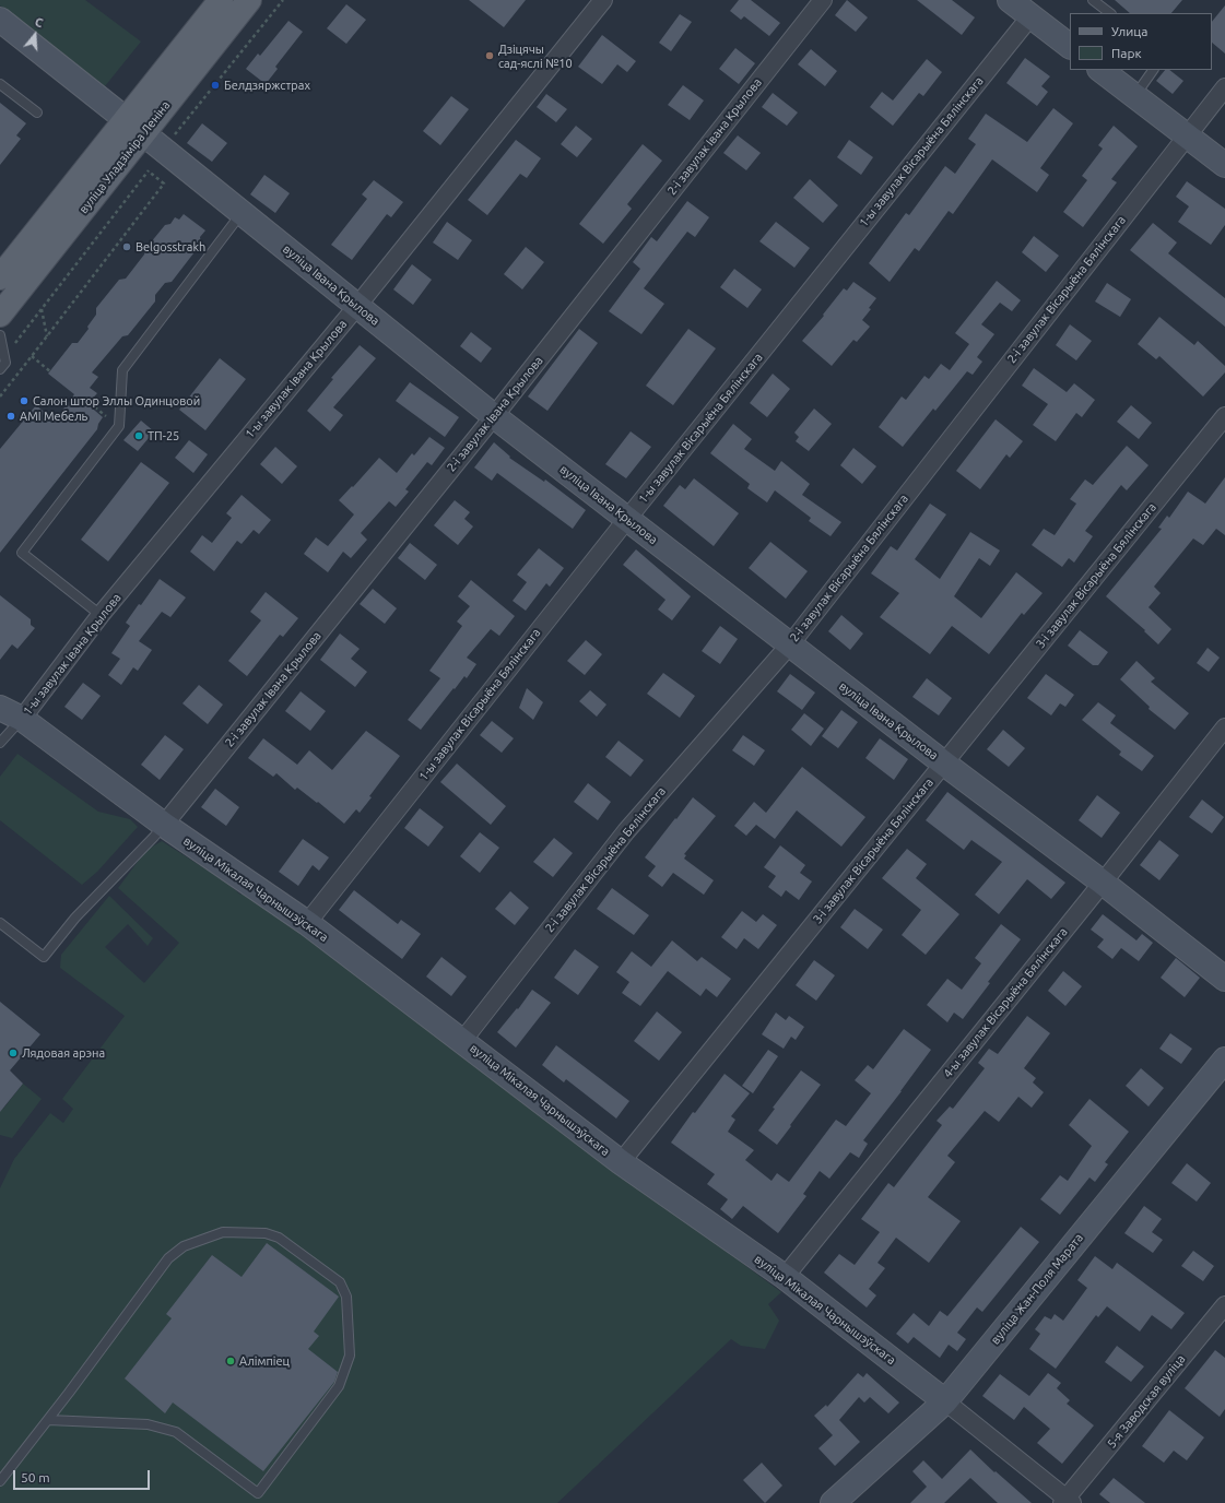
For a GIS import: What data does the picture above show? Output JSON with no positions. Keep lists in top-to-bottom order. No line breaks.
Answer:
{"streets":{"main road":["вуліца Уладзіміра Леніна"],"street":["2-і завулак Івана Крылова","1-ы завулак Вісарыёна Бялінскага","вуліца Івана Крылова","2-і завулак Вісарыёна Бялінскага","1-ы завулак Івана Крылова","3-і завулак Вісарыёна Бялінскага","вуліца Мікалая Чарнышэўскага","4-ы завулак Вісарыёна Бялінскага","вуліца Жан-Поля Марата","5-я Заводская вуліца"]},"crossings":[["2-і завулак Івана Крылова","вуліца Івана Крылова"],["2-і завулак Івана Крылова","вуліца Мікалая Чарнышэўскага"],["1-ы завулак Вісарыёна Бялінскага","вуліца Івана Крылова"],["1-ы завулак Вісарыёна Бялінскага","вуліца Мікалая Чарнышэўскага"],["вуліца Уладзіміра Леніна","вуліца Івана Крылова"],["вуліца Івана Крылова","2-і завулак Вісарыёна Бялінскага"],["вуліца Івана Крылова","1-ы завулак Івана Крылова"],["вуліца Івана Крылова","3-і завулак Вісарыёна Бялінскага"],["вуліца Івана Крылова","4-ы завулак Вісарыёна Бялінскага"],["2-і завулак Вісарыёна Бялінскага","вуліца Мікалая Чарнышэўскага"],["1-ы завулак Івана Крылова","вуліца Мікалая Чарнышэўскага"],["3-і завулак Вісарыёна Бялінскага","вуліца Мікалая Чарнышэўскага"],["вуліца Мікалая Чарнышэўскага","4-ы завулак Вісарыёна Бялінскага"],["вуліца Мікалая Чарнышэўскага","вуліца Жан-Поля Марата"],["вуліца Мікалая Чарнышэўскага","5-я Заводская вуліца"]],"places":["Дзіцячы сад-яслі №10","Белдзяржстрах","Belgosstrakh","Салон штор Эллы Одинцовой","AMI Мебель","ТП-25","Лядовая арэна","Алімпіец"],"legend":["Улица","Парк"],"scale_bar":"50 m","north":"top"}
